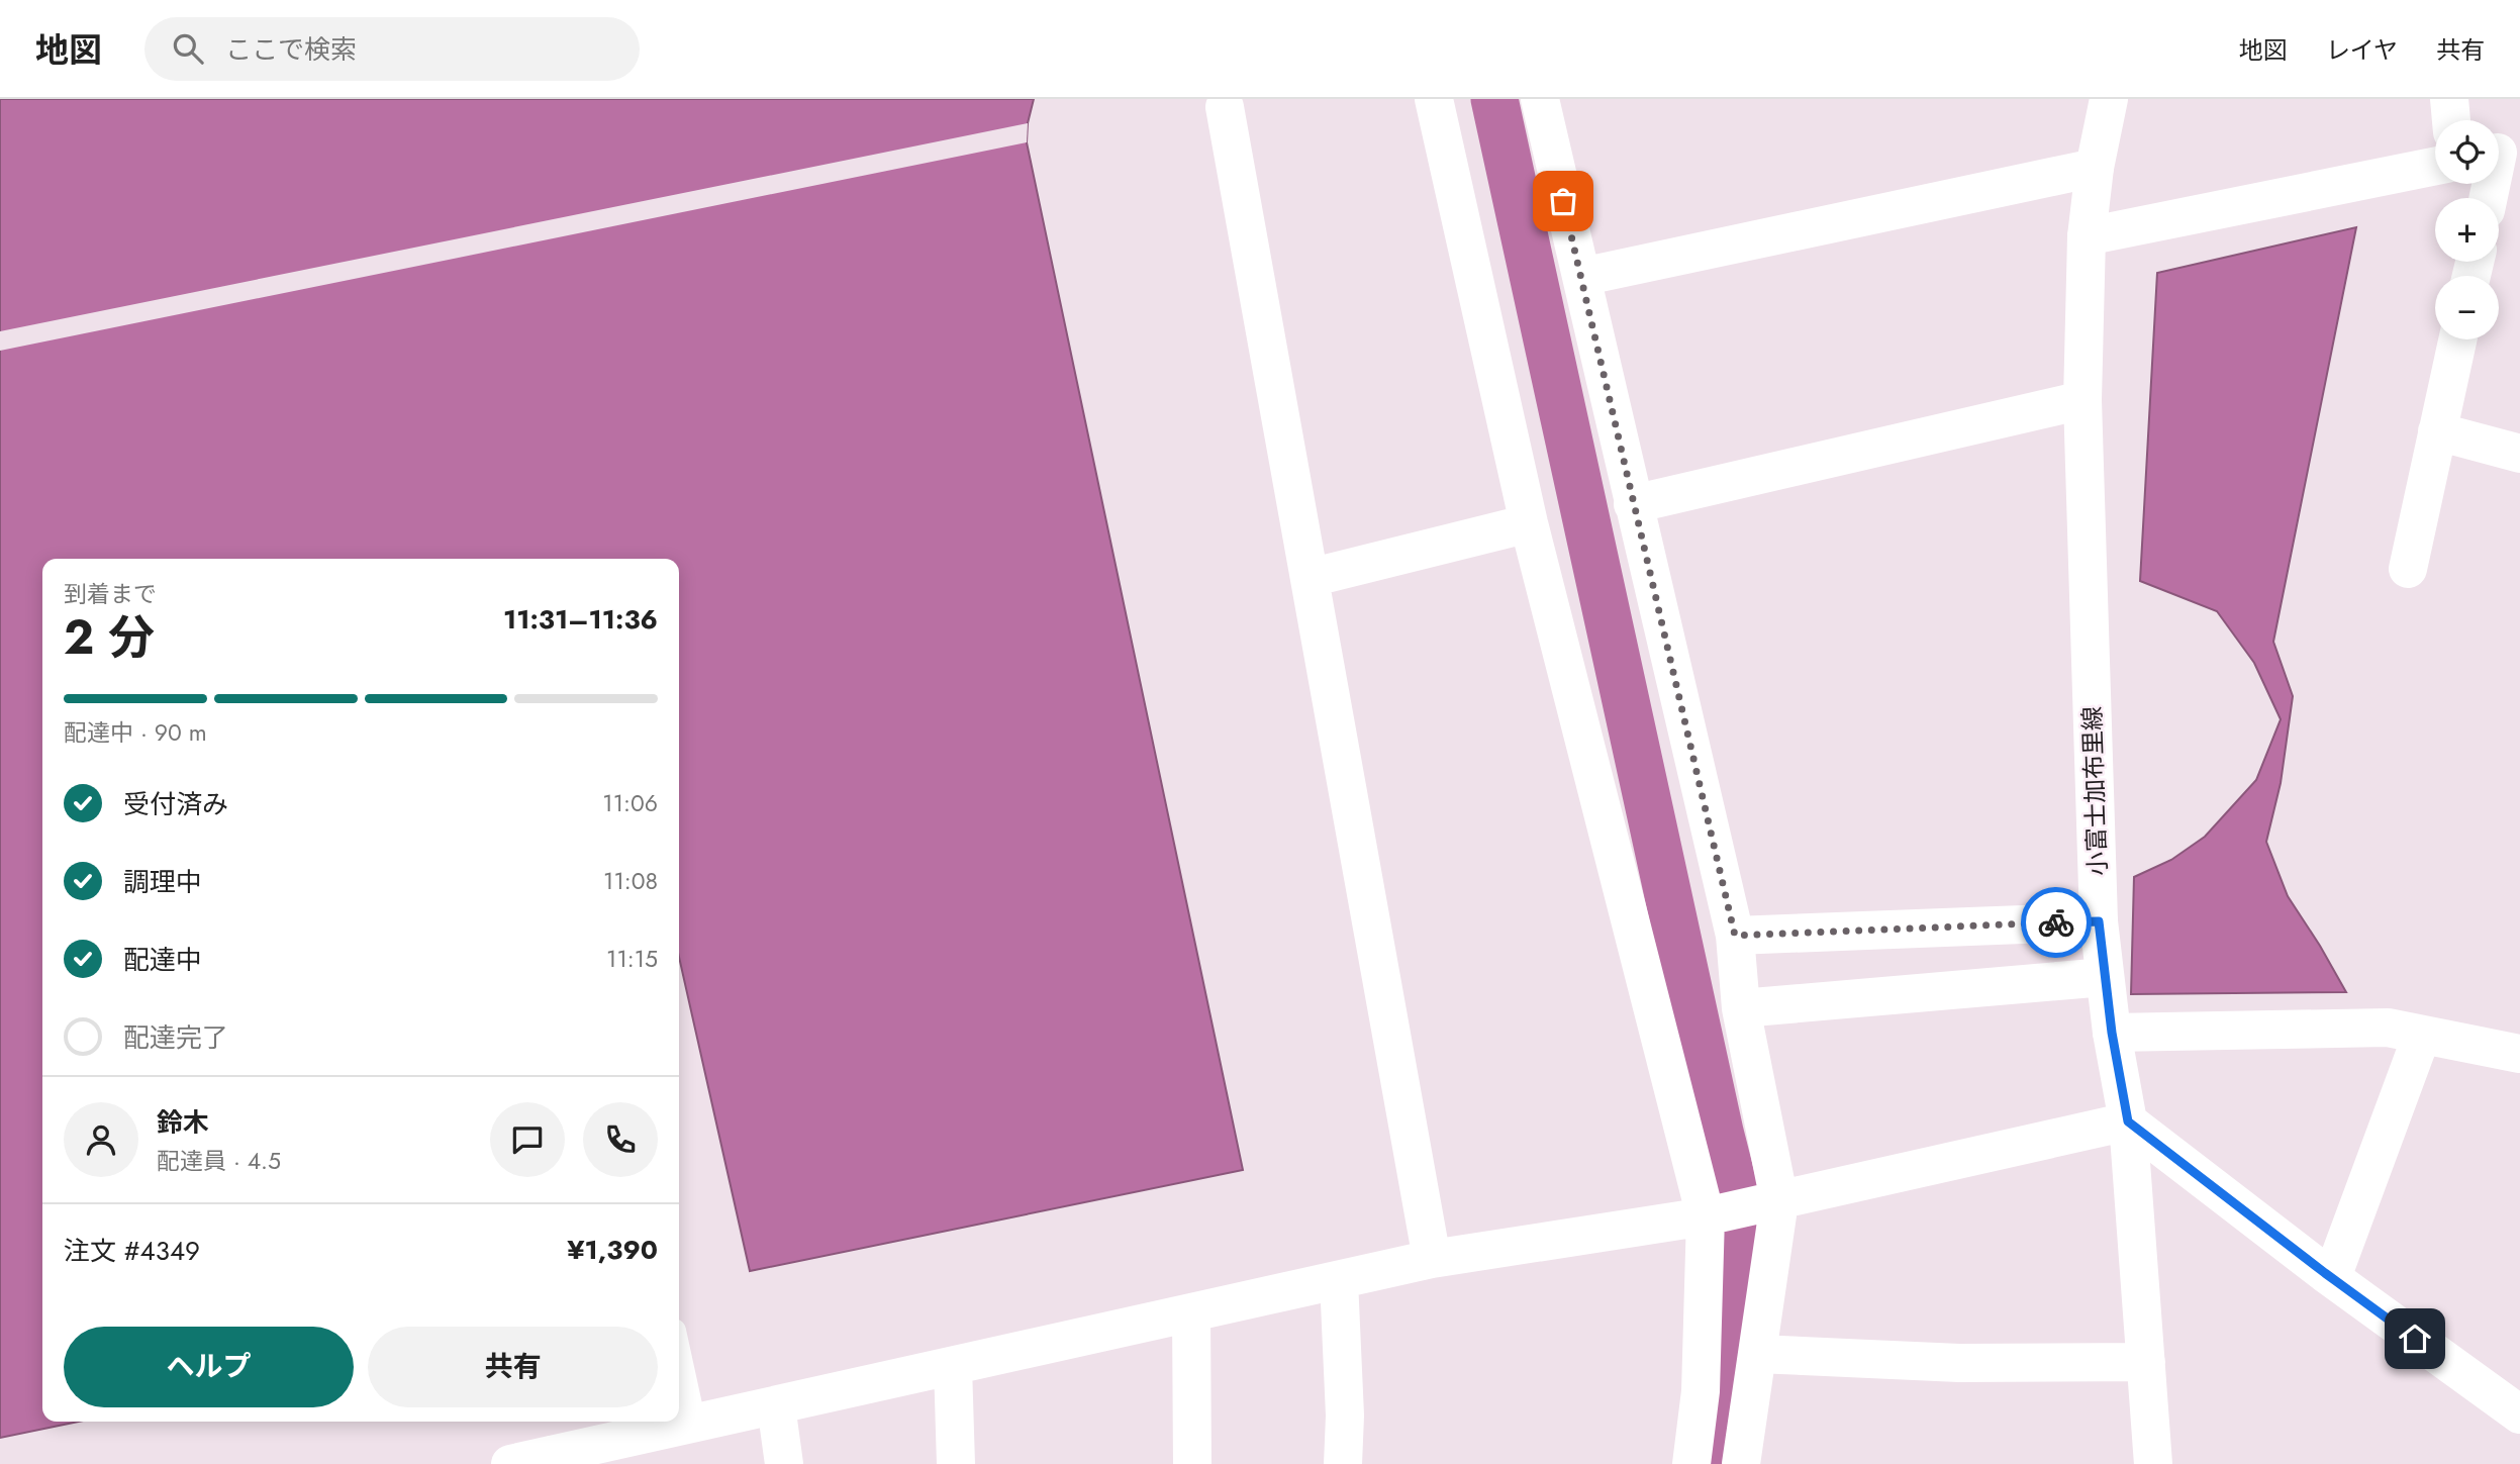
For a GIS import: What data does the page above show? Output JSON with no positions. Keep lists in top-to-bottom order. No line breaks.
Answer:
{"streets":{"street":["小富士加布里線"]},"page":{"header":"地図","search":"ここで検索","nav":["地図","レイヤ","共有"],"map_buttons":["+","−"],"heading":["2 分","到着まで","11:31–11:36"],"panel":["鈴木","配達員 · 4.5","注文 #4349","¥1,390"],"bar":"配達中 · 90 m","list":[["受付済み","11:06"],["調理中","11:08"],["配達中","11:15"],"配達完了"],"buttons":["ヘルプ","共有"]}}
